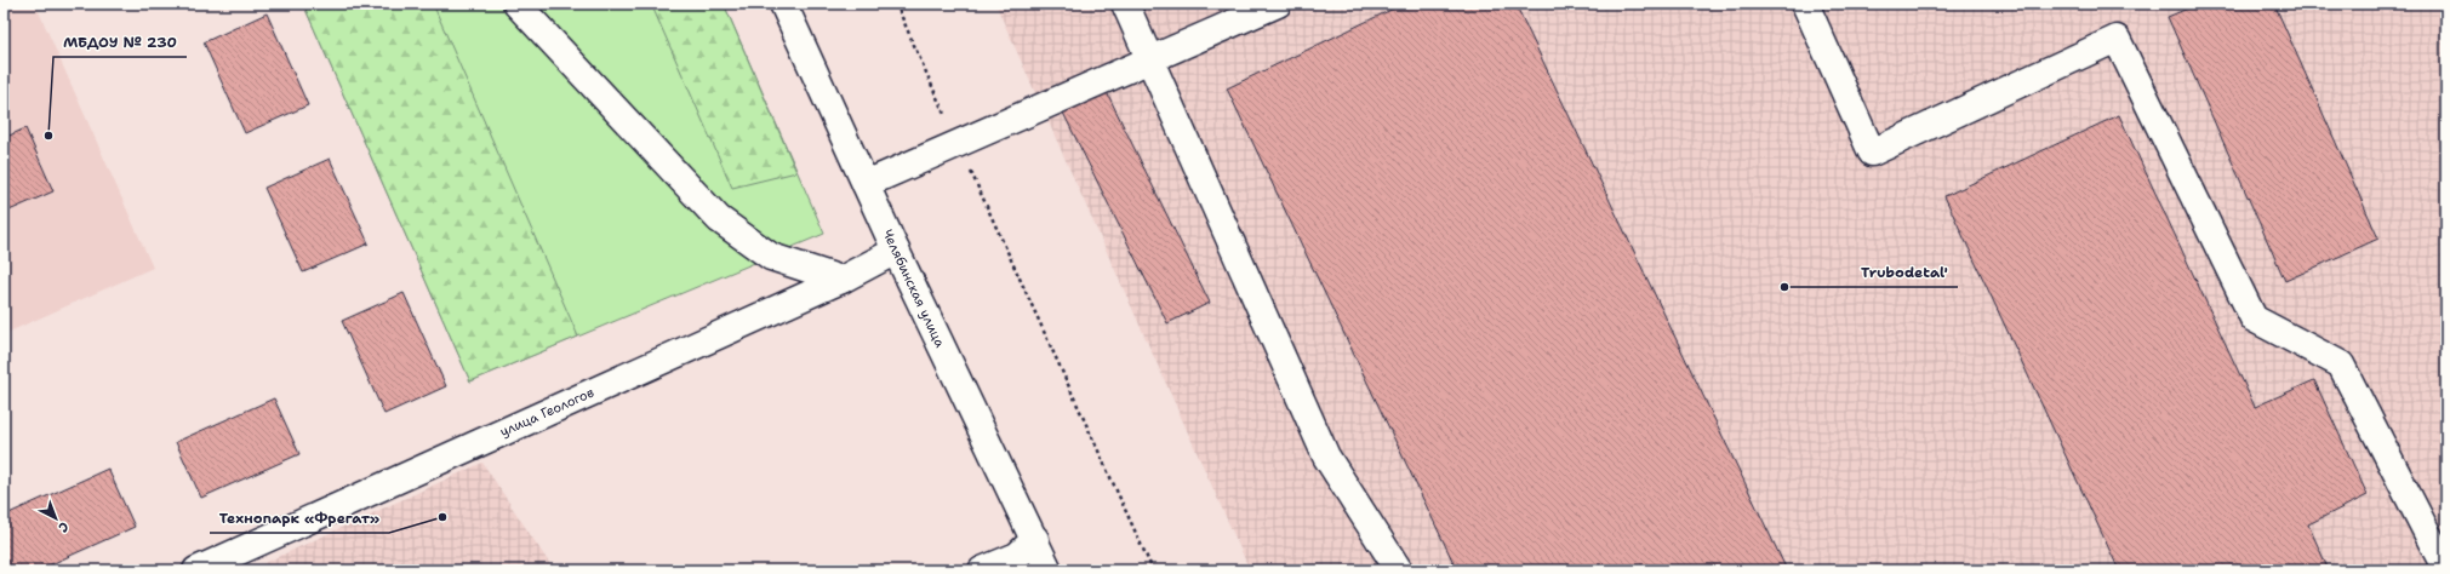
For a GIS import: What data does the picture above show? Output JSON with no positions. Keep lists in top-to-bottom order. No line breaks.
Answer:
{"streets":{"street":["Челябинская улица","улица Геологов"]},"crossings":[["Челябинская улица","улица Геологов"]],"places":["МБДОУ № 230","Trubodetal'","Технопарк «Фрегат»"],"north":"bottom right"}
